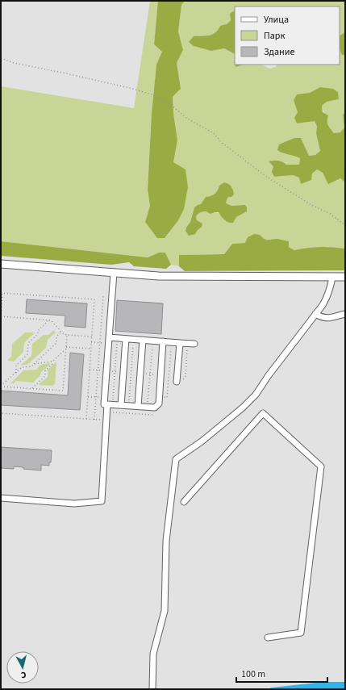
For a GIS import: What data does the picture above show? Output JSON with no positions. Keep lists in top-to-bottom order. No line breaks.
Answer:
{"legend":["Улица","Парк","Здание"],"scale_bar":"100 m","north":"bottom"}
